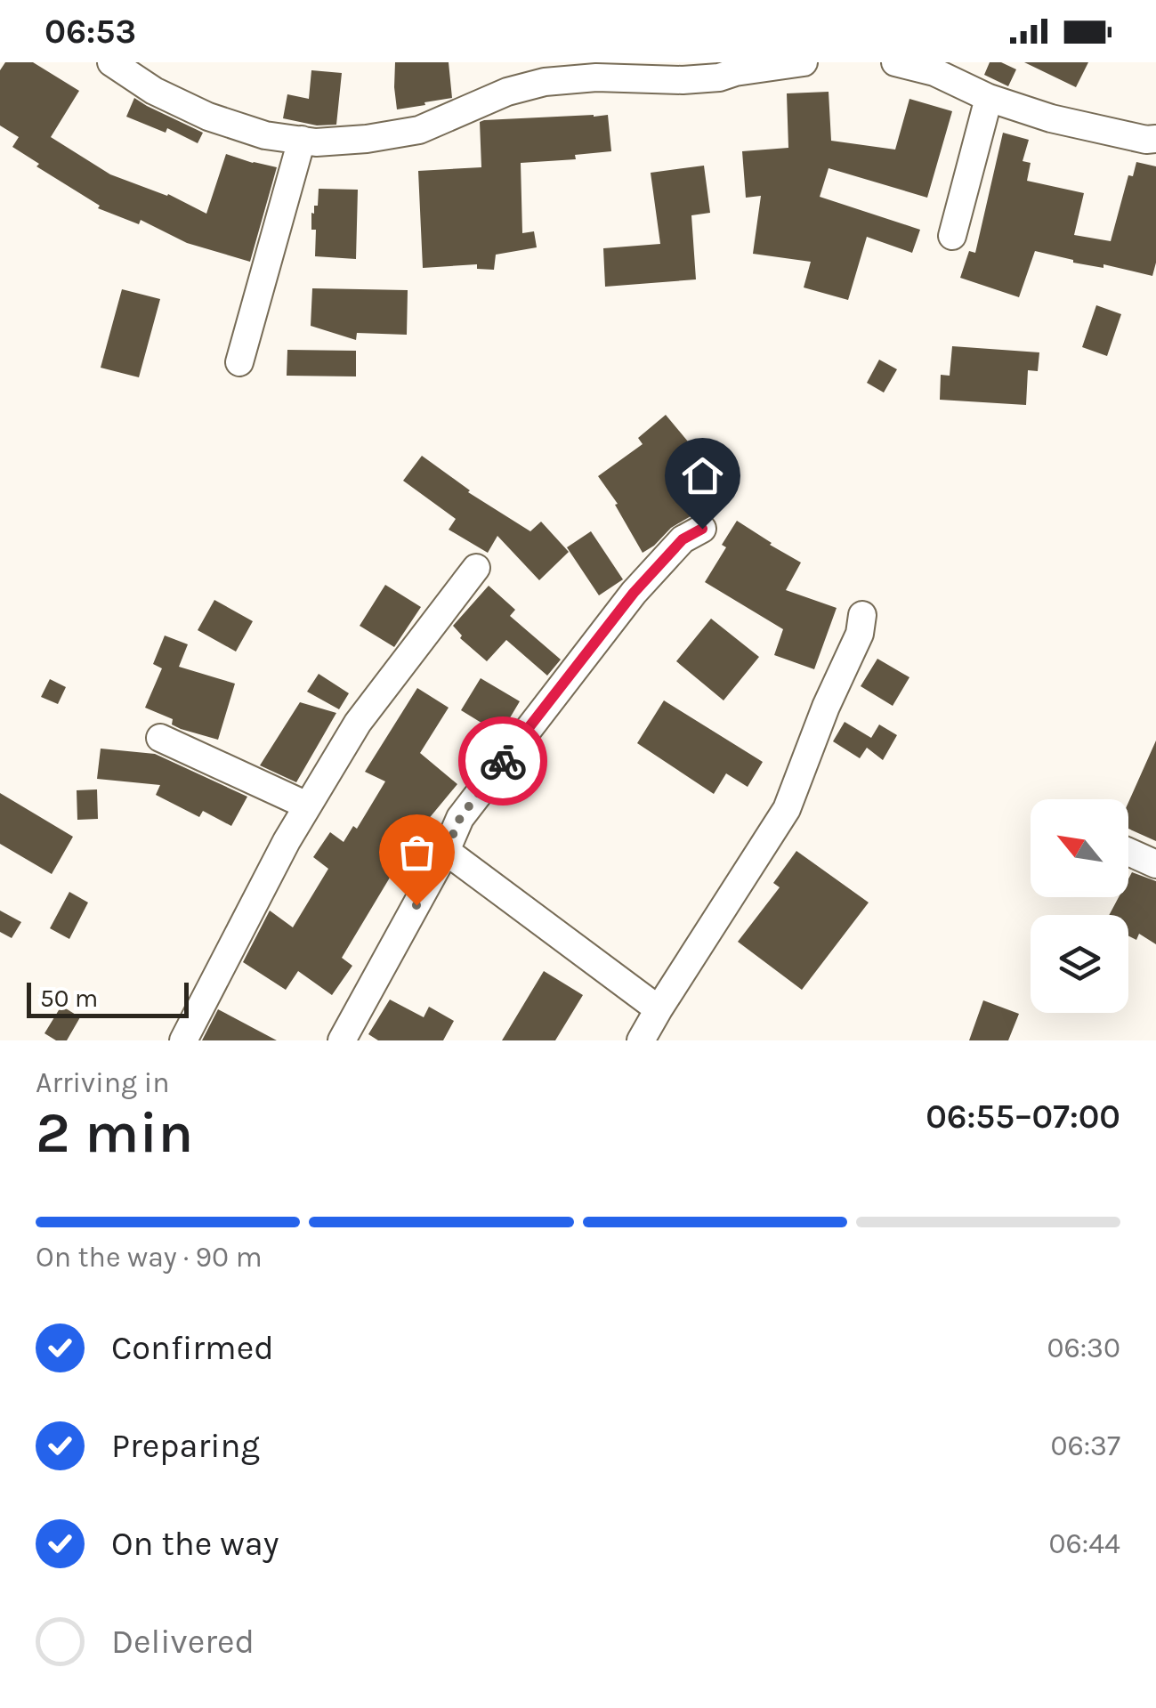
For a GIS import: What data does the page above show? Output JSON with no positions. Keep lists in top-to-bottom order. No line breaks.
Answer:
{"scale_bar":"50 m","north":"top left","page":{"status":"06:53","scale":"50 m","heading":["2 min","Arriving in","06:55–07:00"],"bar":"On the way · 90 m","list":[["Confirmed","06:30"],["Preparing","06:37"],["On the way","06:44"],"Delivered"]}}
